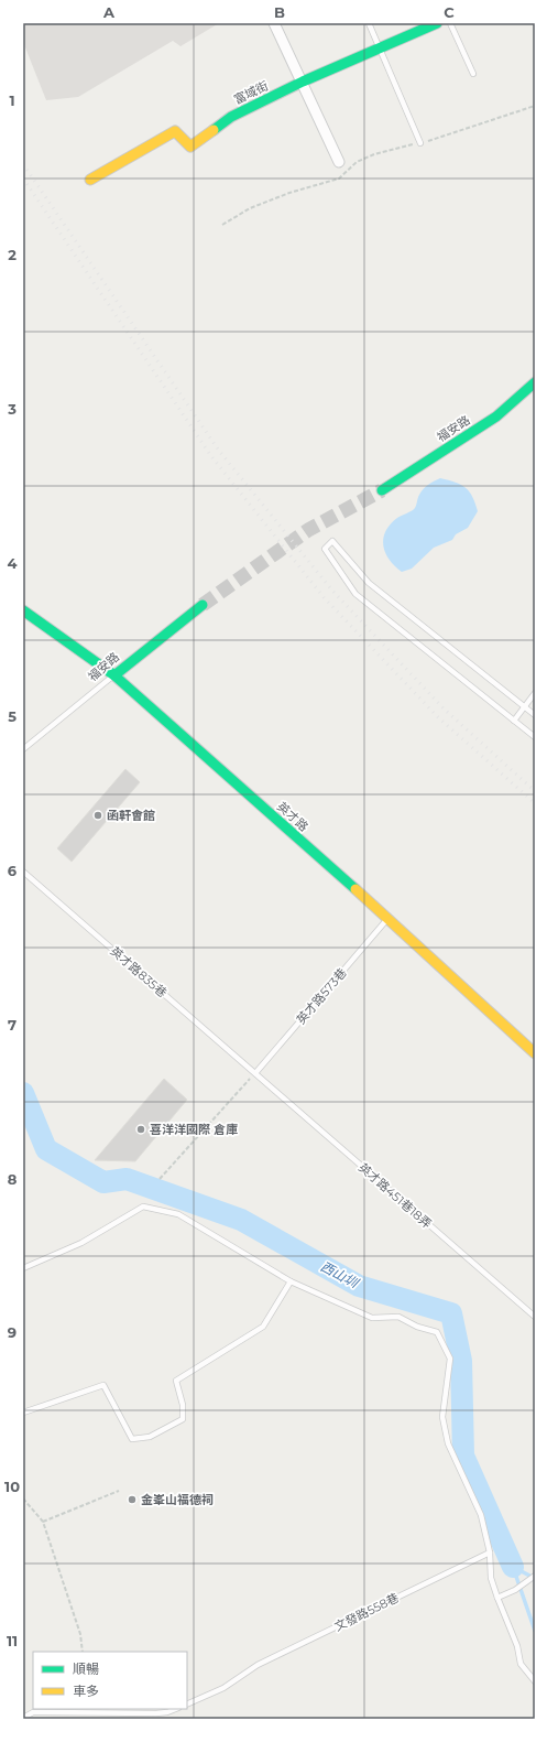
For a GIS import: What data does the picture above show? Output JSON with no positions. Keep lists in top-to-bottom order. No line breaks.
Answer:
{"streets":{"street":["富域街","福安路","英才路"],"lane":["英才路835巷","英才路573巷","英才路451巷18弄","文發路558巷"]},"crossings":[["福安路","英才路"],["英才路","英才路573巷"],["英才路835巷","英才路573巷"],["英才路835巷","英才路451巷18弄"],["英才路573巷","英才路451巷18弄"]],"water":["西山圳"],"places":["函軒會館","喜洋洋國際 倉庫","金峯山福德祠"],"legend":["順暢","車多"],"grid":{"columns":["A","B","C"],"rows":["1","2","3","4","5","6","7","8","9","10","11"]}}
